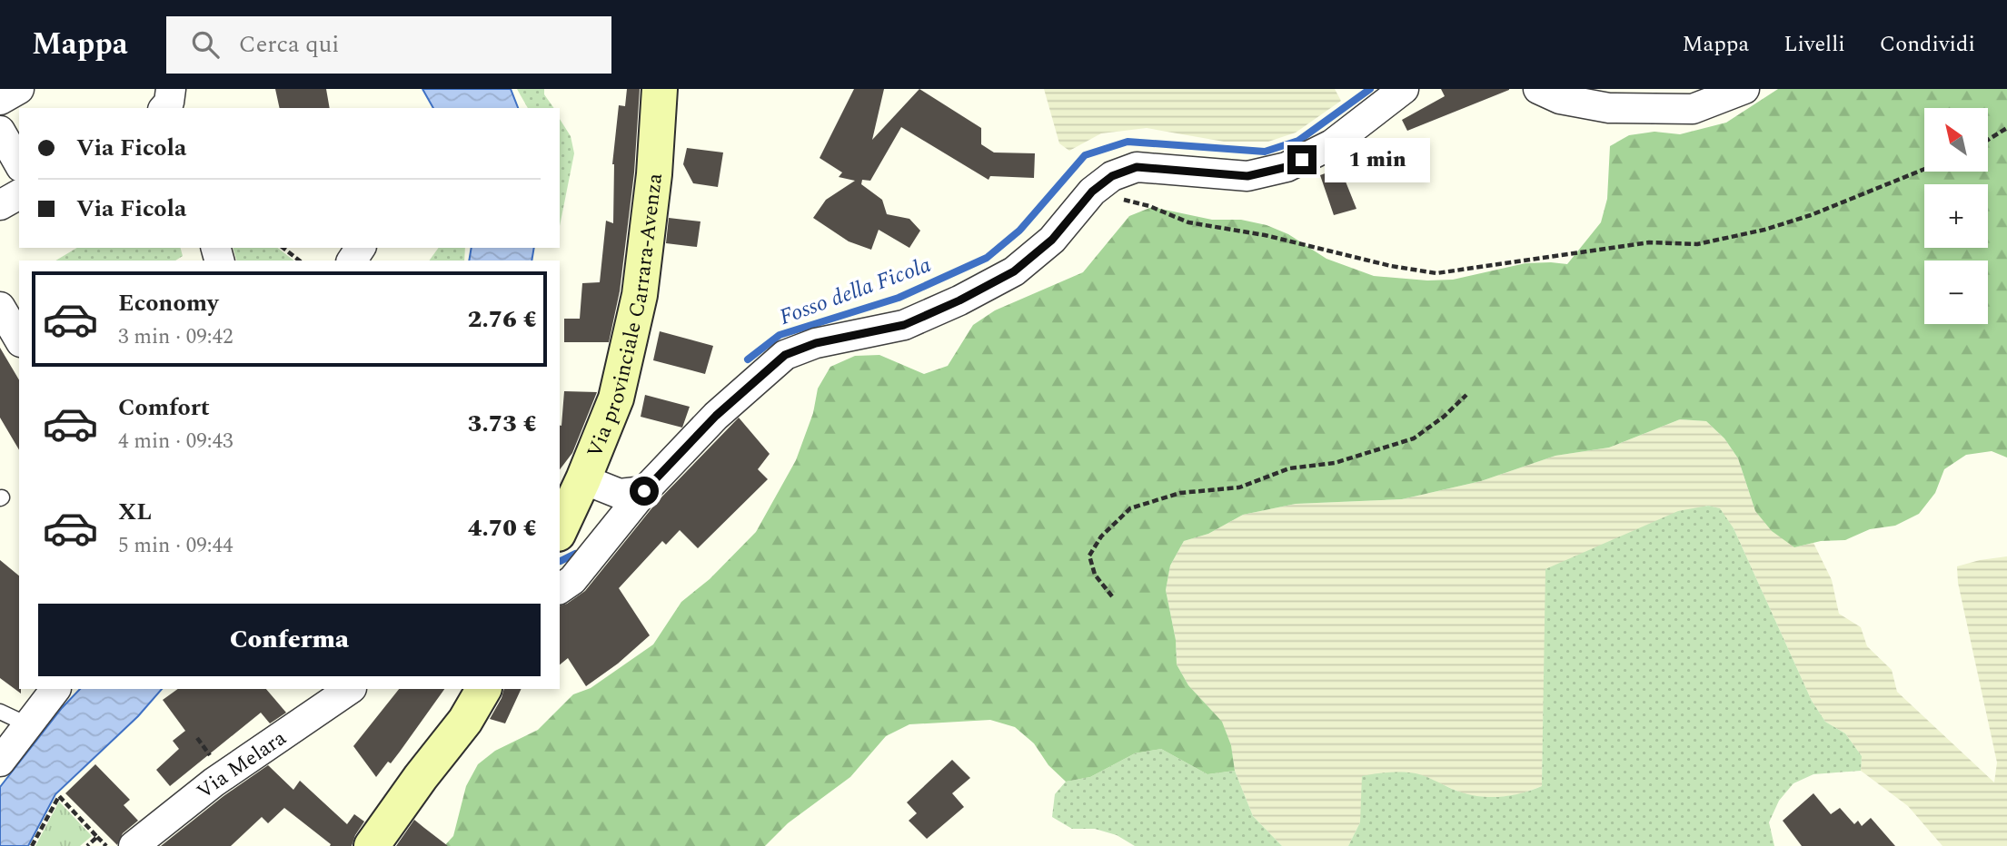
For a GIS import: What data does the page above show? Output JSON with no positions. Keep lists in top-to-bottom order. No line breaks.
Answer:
{"streets":{"main road":["Via provinciale Carrara-Avenza"],"street":["Via Melara"]},"water":["Fosso della Ficola"],"north":"top left","page":{"header":"Mappa","search":"Cerca qui","nav":["Mappa","Livelli","Condividi"],"map_buttons":["+","−"],"banner":["Via Ficola","Via Ficola"],"bubble":"1 min","list":[{"name":"Economy","note":"3 min · 09:42","value":"2.76 €"},{"name":"Comfort","note":"4 min · 09:43","value":"3.73 €"},{"name":"XL","note":"5 min · 09:44","value":"4.70 €"}],"buttons":"Conferma"}}
